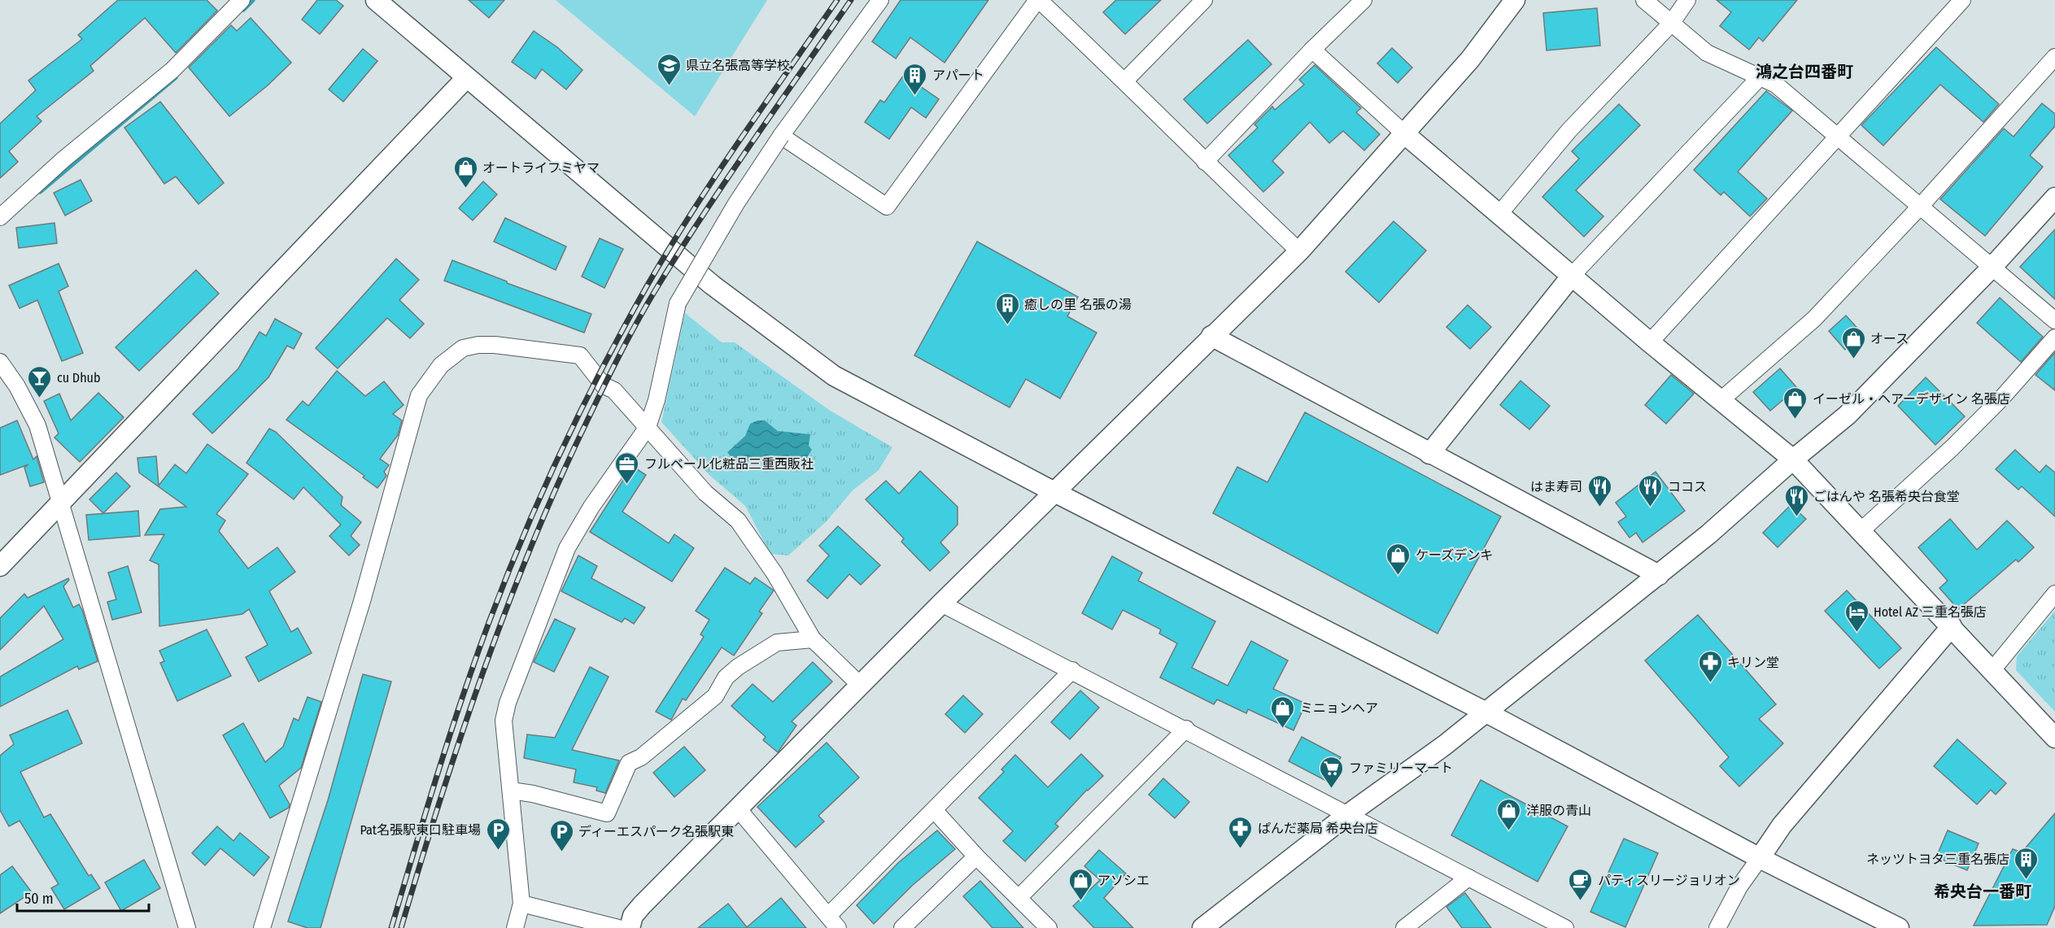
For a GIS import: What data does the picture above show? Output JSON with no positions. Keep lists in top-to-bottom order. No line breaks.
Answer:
{"districts":["鴻之台四番町","希央台一番町"],"places":{"school or university":["県立名張高等学校"],"building":["アパート","癒しの里 名張の湯","ネッツトヨタ三重名張店"],"shop":["オートライフミヤマ","オース","イーゼル・ヘアーデザイン 名張店","ケーズデンキ","ミニョンヘア","洋服の青山","アソシエ"],"bar":["cu Dhub"],"office":["フルベール化粧品三重西販社"],"restaurant":["はま寿司","ココス","ごはんや 名張希央台食堂"],"hotel":["Hotel AZ 三重名張店"],"pharmacy":["キリン堂","ぱんだ薬局 希央台店"],"supermarket":["ファミリーマート"],"parking":["Pat名張駅東口駐車場","ディーエスパーク名張駅東"],"cafe":["パティスリージョリオン"]},"scale_bar":"50 m"}
